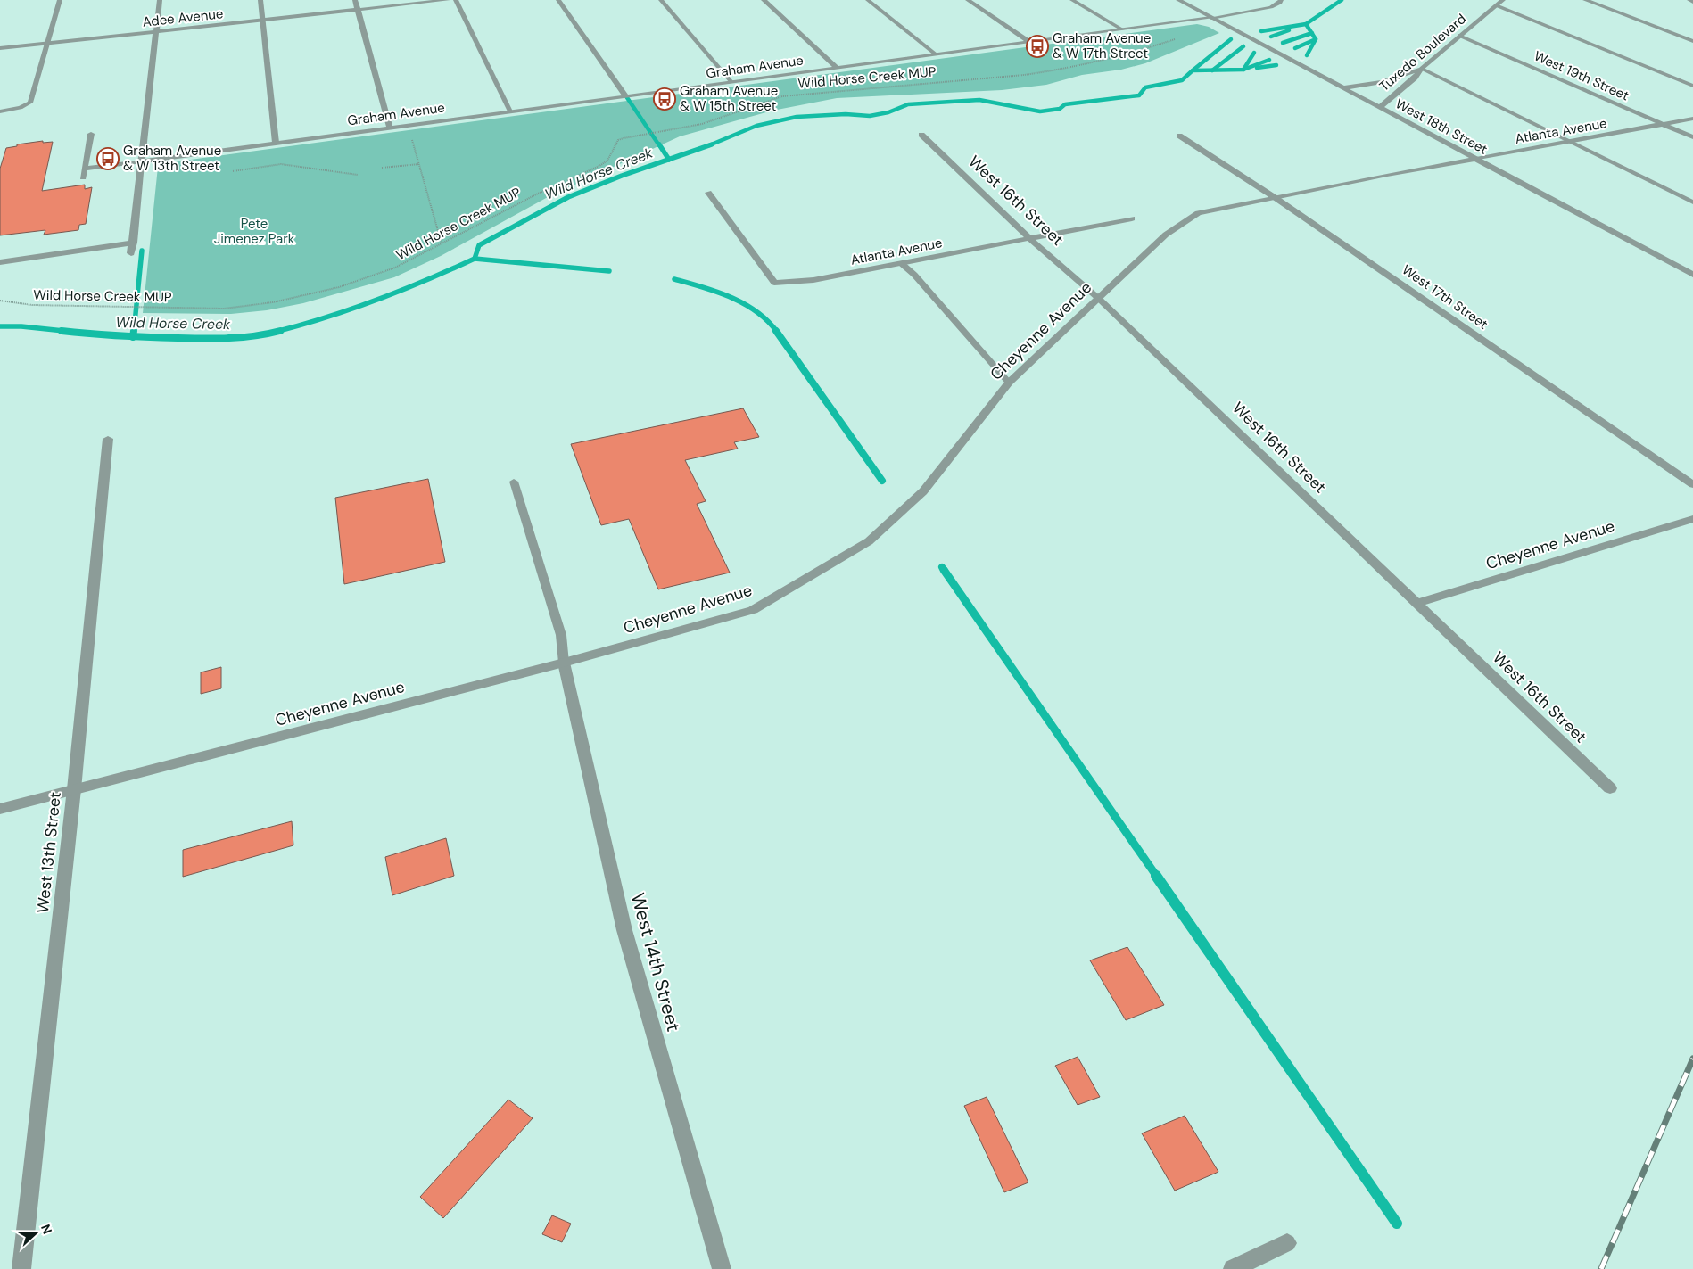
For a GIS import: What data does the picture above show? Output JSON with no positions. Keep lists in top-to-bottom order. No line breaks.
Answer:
{"streets":{"street":["Adee Avenue","Tuxedo Boulevard","Graham Avenue","West 19th Street","West 18th Street","Atlanta Avenue","West 16th Street","West 17th Street","Cheyenne Avenue","West 13th Street","West 14th Street"],"path":["Wild Horse Creek MUP"]},"crossings":[["Tuxedo Boulevard","West 19th Street"],["Tuxedo Boulevard","West 18th Street"],["Graham Avenue","West 18th Street"],["West 19th Street","Atlanta Avenue"],["West 18th Street","Atlanta Avenue"],["Atlanta Avenue","West 16th Street"],["Atlanta Avenue","West 17th Street"],["Atlanta Avenue","Cheyenne Avenue"],["West 16th Street","Cheyenne Avenue"],["West 17th Street","Cheyenne Avenue"],["Cheyenne Avenue","West 13th Street"],["Cheyenne Avenue","West 14th Street"]],"water":["Wild Horse Creek"],"parks":["Pete Jimenez Park"],"places":{"bus stop":["Graham Avenue & W 17th Street","Graham Avenue & W 15th Street","Graham Avenue & W 13th Street"]},"north":"right"}
